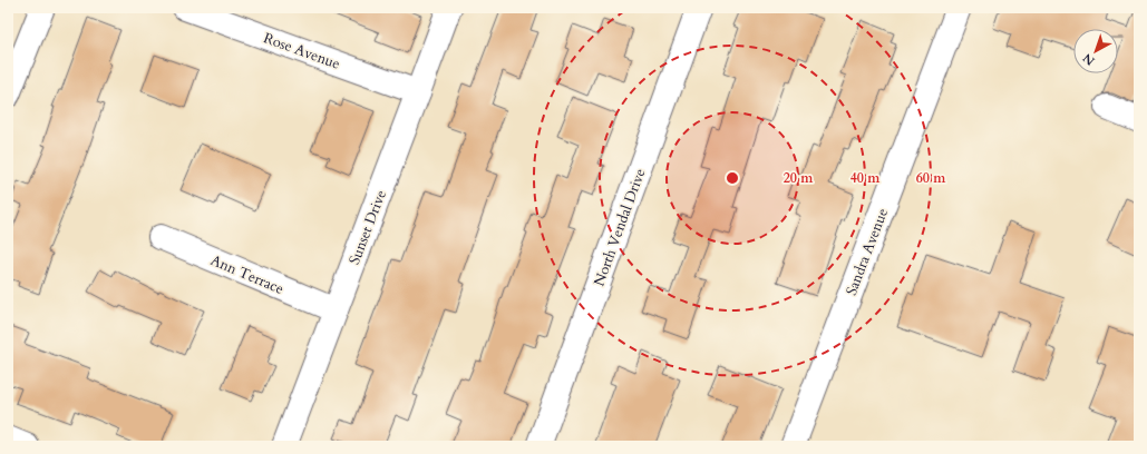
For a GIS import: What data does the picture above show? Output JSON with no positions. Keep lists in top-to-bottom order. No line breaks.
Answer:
{"streets":{"street":["Rose Avenue","Sunset Drive","North Vendal Drive","Sandra Avenue","Ann Terrace"]},"crossings":[["Rose Avenue","Sunset Drive"],["Sunset Drive","Ann Terrace"]],"north":"bottom left","rings":["20 m","40 m","60 m"]}
